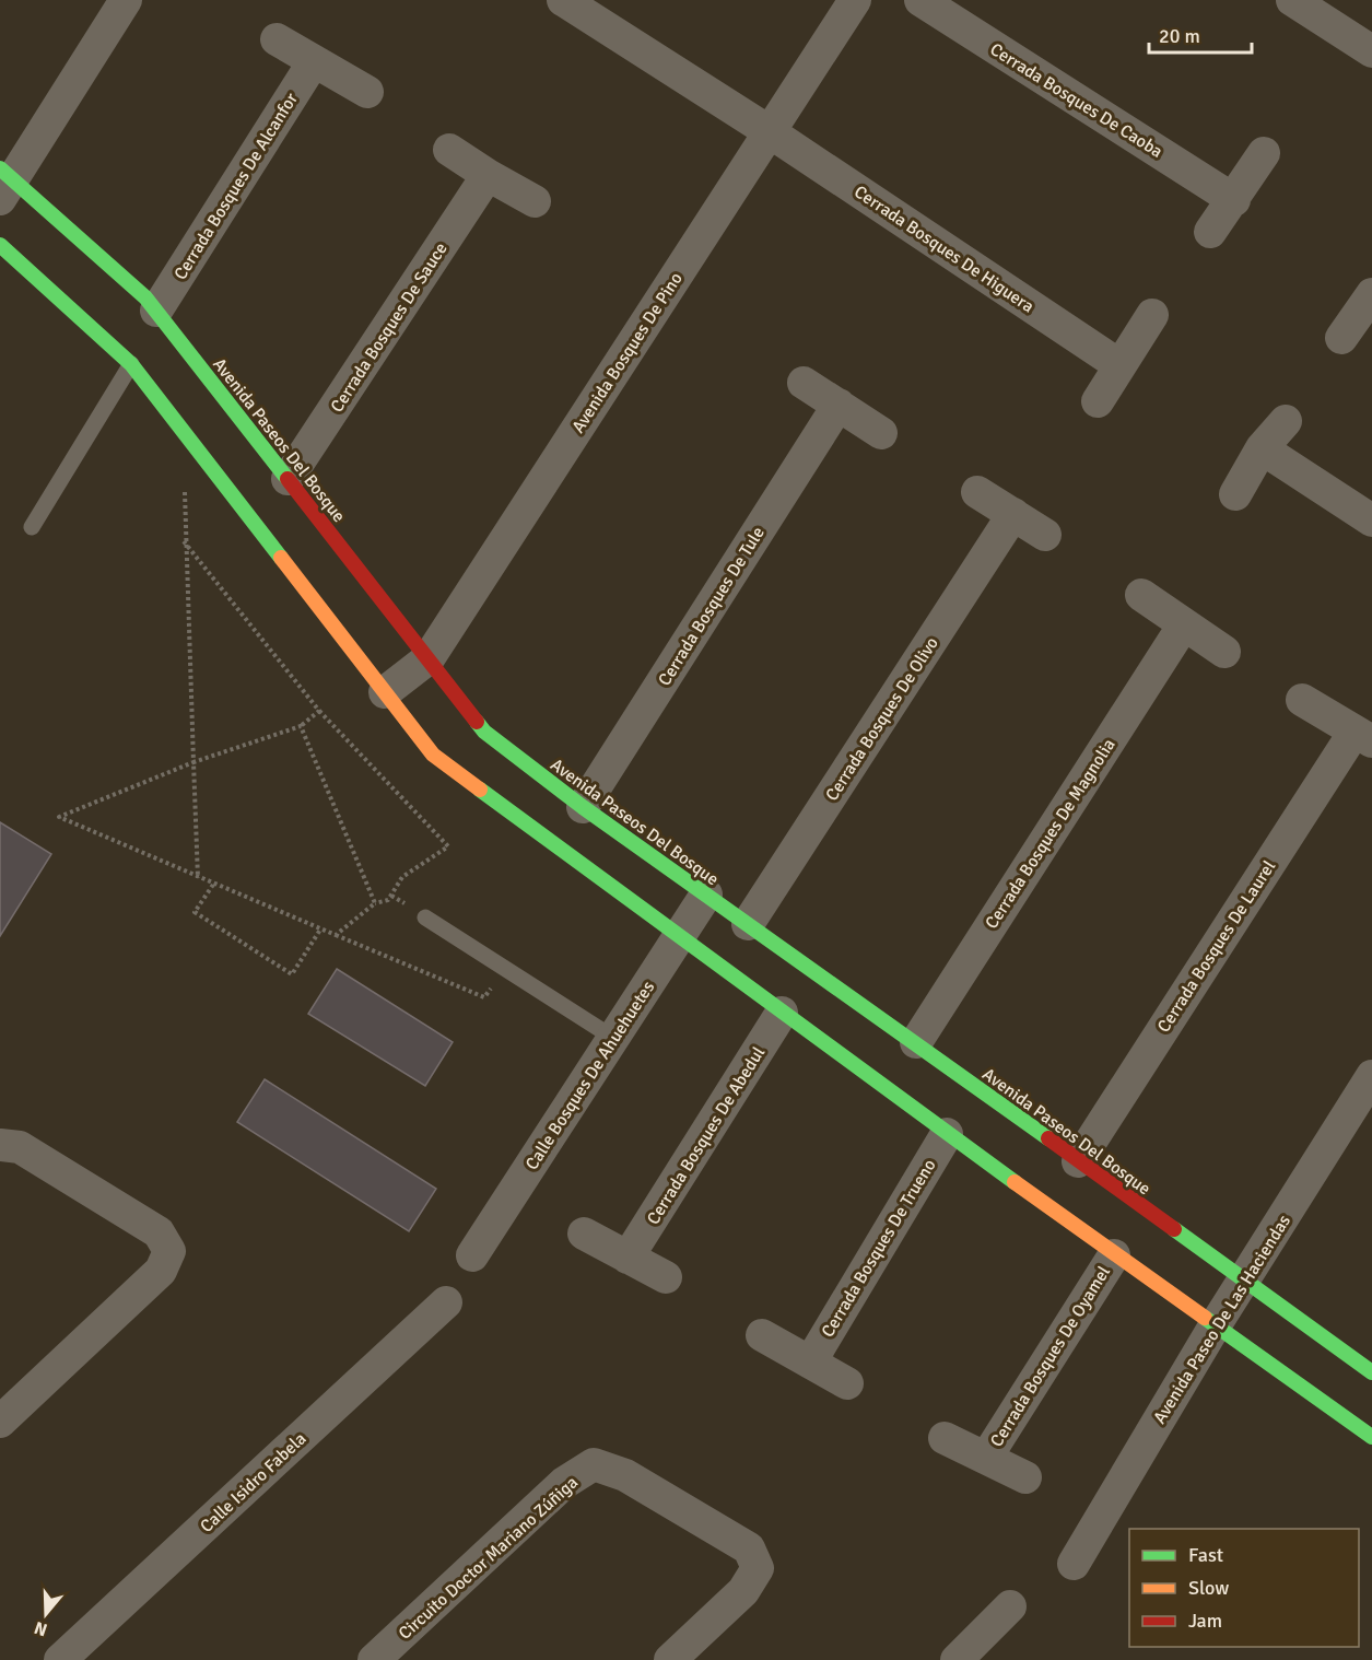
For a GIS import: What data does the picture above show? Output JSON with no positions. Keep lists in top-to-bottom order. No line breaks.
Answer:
{"streets":{"main road":["Avenida Paseos Del Bosque"],"street":["Cerrada Bosques De Caoba","Cerrada Bosques De Alcanfor","Cerrada Bosques De Higuera","Cerrada Bosques De Sauce","Avenida Bosques De Pino","Cerrada Bosques De Tule","Cerrada Bosques De Olivo","Cerrada Bosques De Magnolia","Cerrada Bosques De Laurel","Calle Bosques De Ahuehuetes","Cerrada Bosques De Abedul","Cerrada Bosques De Trueno","Avenida Paseo De Las Haciendas","Cerrada Bosques De Oyamel","Calle Isidro Fabela","Circuito Doctor Mariano Zúñiga"]},"crossings":[["Cerrada Bosques De Alcanfor","Avenida Paseos Del Bosque"],["Cerrada Bosques De Higuera","Avenida Bosques De Pino"],["Cerrada Bosques De Sauce","Avenida Paseos Del Bosque"],["Avenida Bosques De Pino","Avenida Paseos Del Bosque"],["Avenida Paseos Del Bosque","Cerrada Bosques De Tule"],["Avenida Paseos Del Bosque","Cerrada Bosques De Olivo"],["Avenida Paseos Del Bosque","Cerrada Bosques De Magnolia"],["Avenida Paseos Del Bosque","Cerrada Bosques De Laurel"],["Avenida Paseos Del Bosque","Calle Bosques De Ahuehuetes"],["Avenida Paseos Del Bosque","Avenida Paseo De Las Haciendas"]],"legend":["Fast","Slow","Jam"],"scale_bar":"20 m","north":"bottom"}
